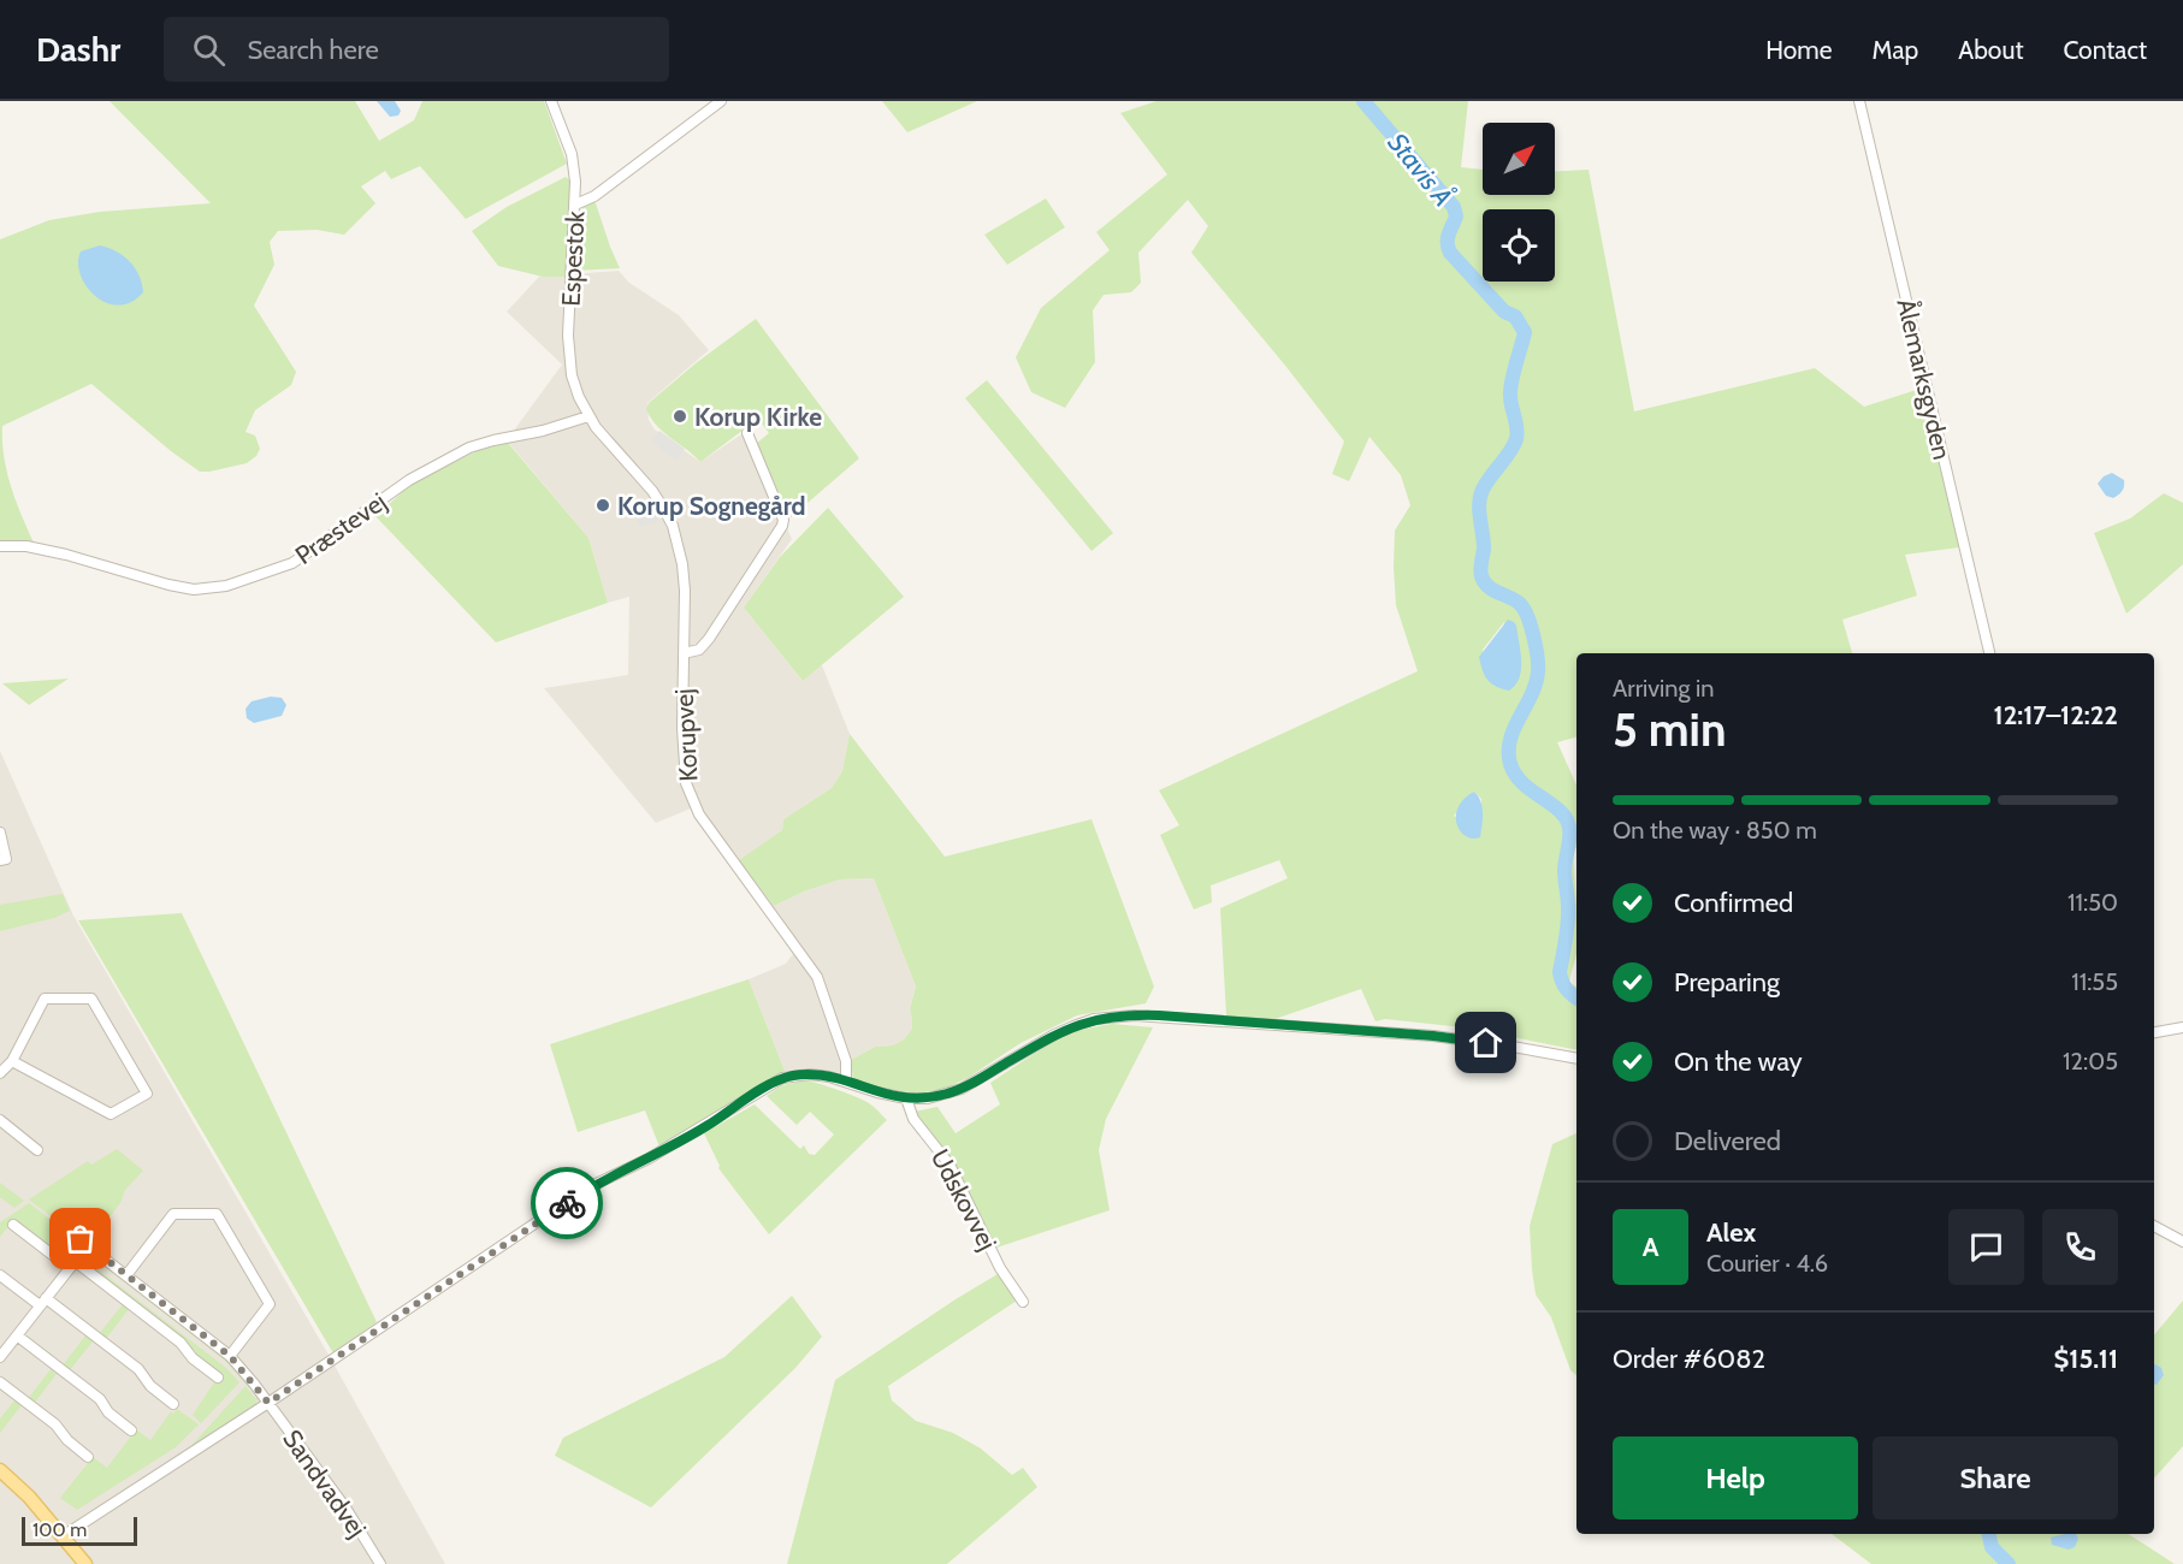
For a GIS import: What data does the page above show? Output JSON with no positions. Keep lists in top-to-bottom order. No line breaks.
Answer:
{"streets":{"street":["Espestok","Ålemarksgyden","Præstevej","Korupvej","Udskovvej","Sandvadvej"]},"crossings":[["Espestok","Præstevej"],["Espestok","Korupvej"],["Præstevej","Korupvej"]],"water":["Stavis Å"],"places":["Korup Kirke","Korup Sognegård"],"scale_bar":"100 m","north":"top right","page":{"header":"Dashr","search":"Search here","nav":["Home","Map","About","Contact"],"heading":["5 min","Arriving in","12:17–12:22"],"panel":["Alex","Courier · 4.6","Order #6082","$15.11"],"bar":"On the way · 850 m","list":[["Confirmed","11:50"],["Preparing","11:55"],["On the way","12:05"],"Delivered"],"round":"A","buttons":["Help","Share"],"scale":"100 m"}}
